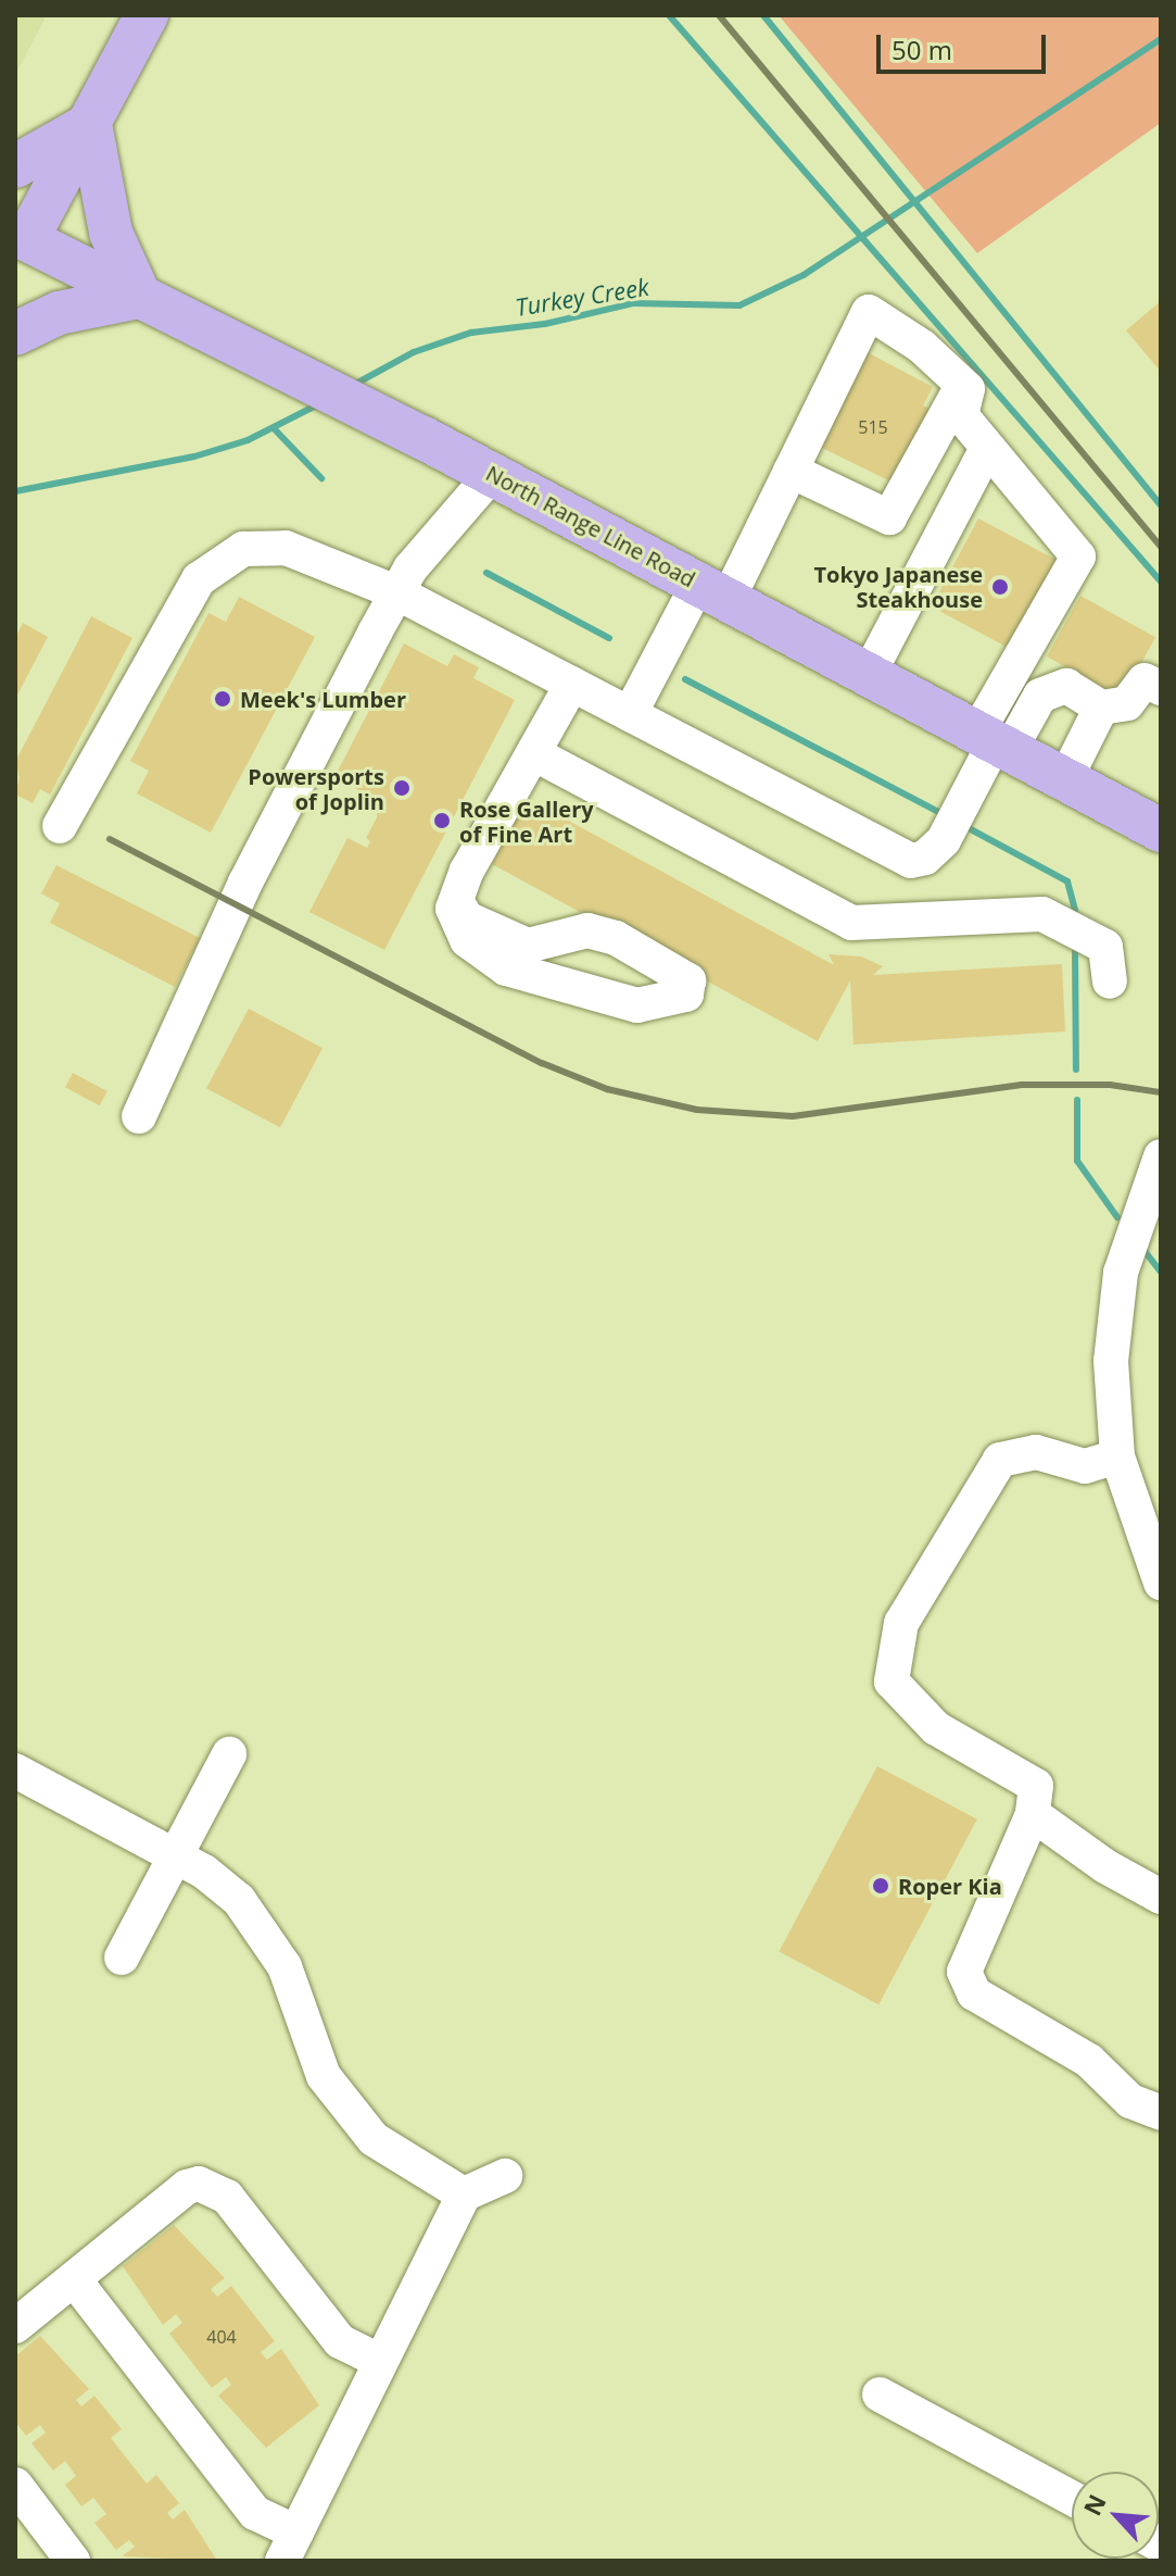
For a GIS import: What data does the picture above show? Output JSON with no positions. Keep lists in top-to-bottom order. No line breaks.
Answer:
{"streets":{"main road":["North Range Line Road"]},"water":["Turkey Creek"],"places":["Tokyo Japanese Steakhouse","Meek's Lumber","Powersports of Joplin","Rose Gallery of Fine Art","Roper Kia"],"house_numbers":["515","404"],"scale_bar":"50 m","north":"top left"}
